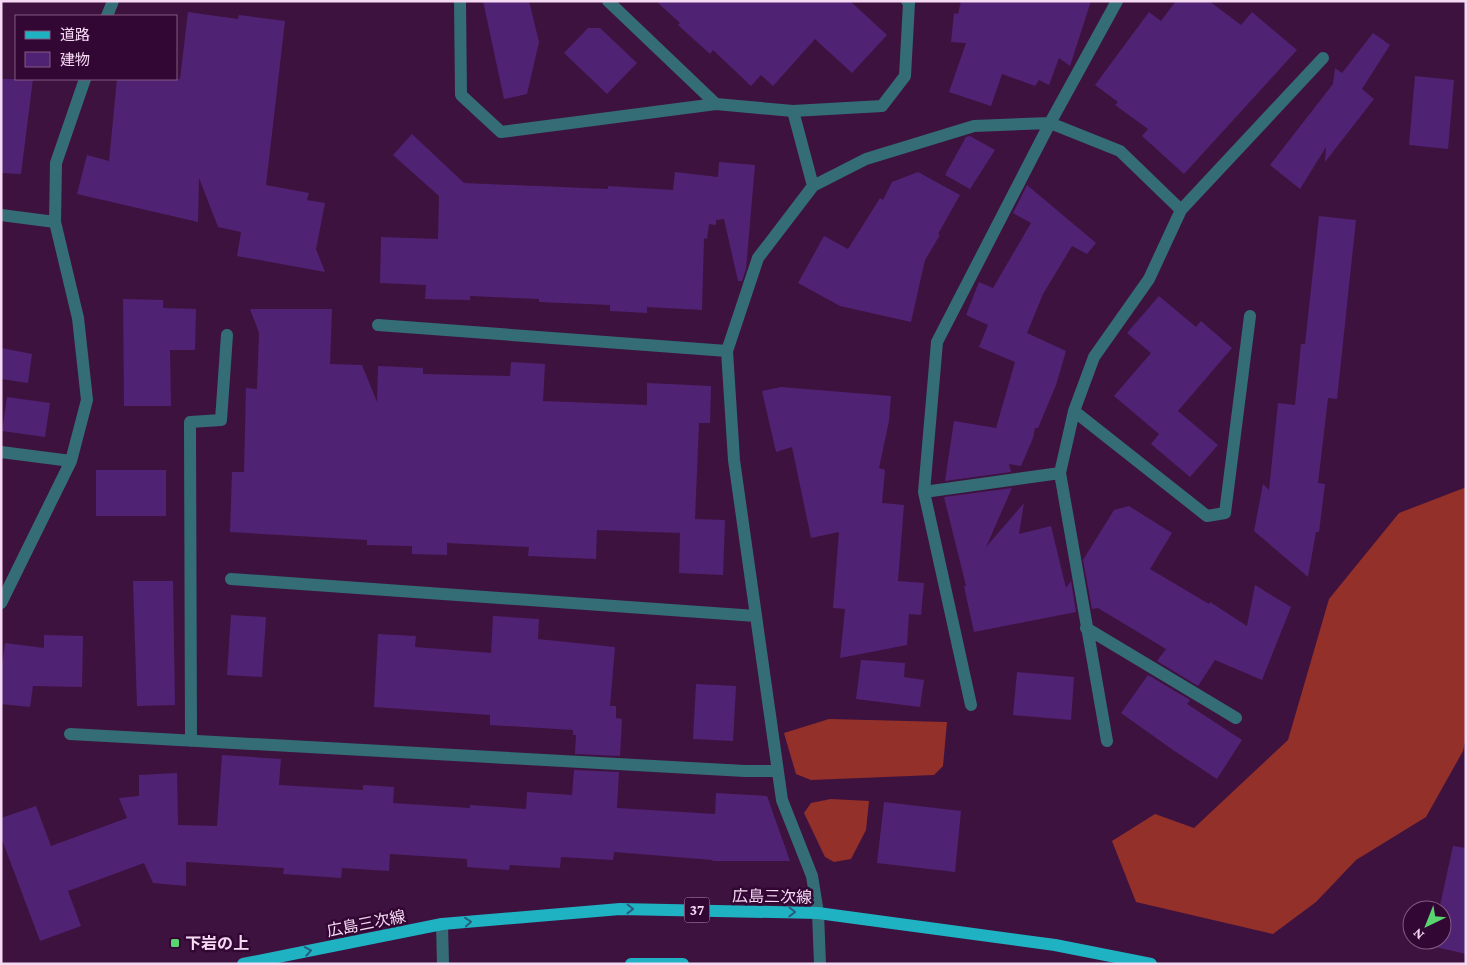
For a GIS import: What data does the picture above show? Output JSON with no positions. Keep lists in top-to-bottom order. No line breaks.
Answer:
{"streets":{"main road":["広島三次線","37"]},"one_way":["広島三次線"],"places":{"transit":["下岩の上"]},"legend":["道路","建物"],"north":"bottom left"}
